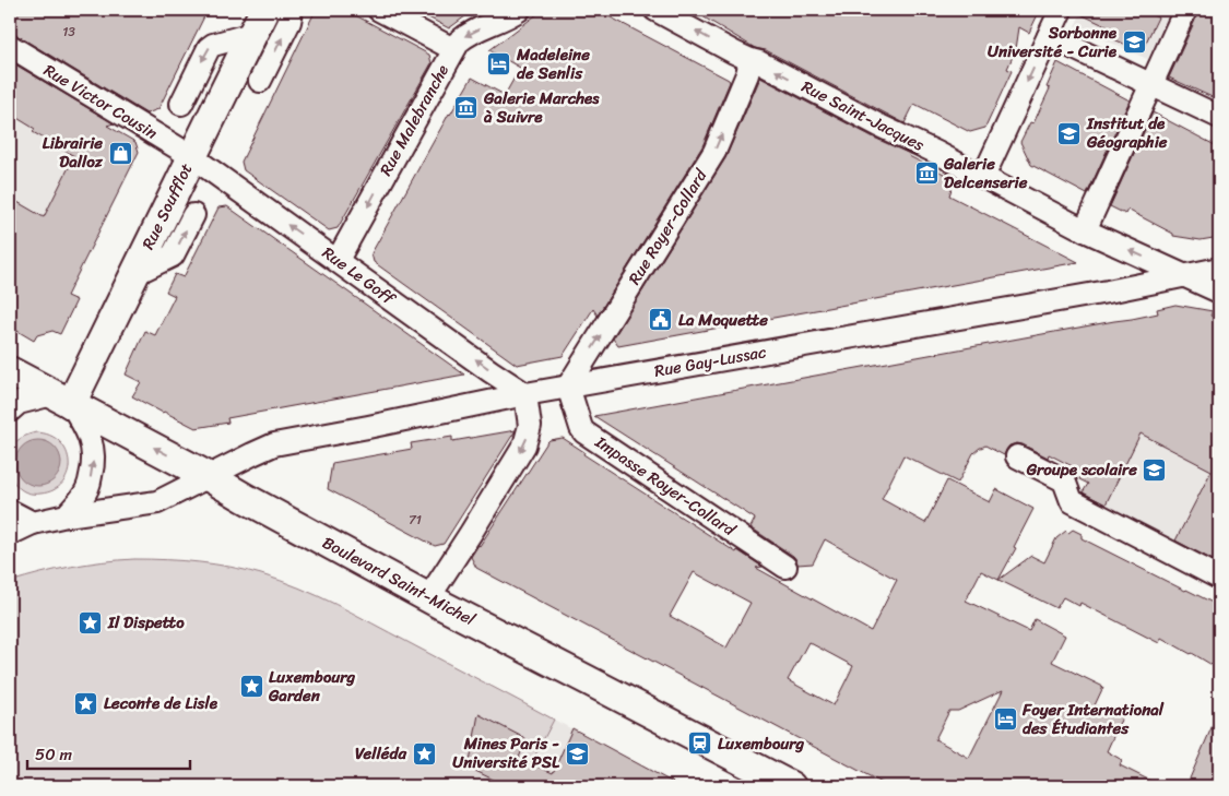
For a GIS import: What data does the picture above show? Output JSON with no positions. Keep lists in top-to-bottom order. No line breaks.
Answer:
{"streets":{"main road":["Rue Soufflot","Boulevard Saint-Michel"],"street":["Rue Victor Cousin","Rue Saint-Jacques","Rue Malebranche","Rue Royer-Collard","Rue Le Goff","Rue Gay-Lussac","Impasse Royer-Collard"]},"crossings":[["Rue Victor Cousin","Rue Soufflot"],["Rue Victor Cousin","Rue Le Goff"],["Rue Saint-Jacques","Rue Royer-Collard"],["Rue Saint-Jacques","Rue Gay-Lussac"],["Rue Malebranche","Rue Le Goff"],["Rue Soufflot","Rue Le Goff"],["Rue Soufflot","Boulevard Saint-Michel"],["Rue Royer-Collard","Rue Gay-Lussac"],["Rue Royer-Collard","Impasse Royer-Collard"],["Rue Le Goff","Rue Gay-Lussac"],["Rue Gay-Lussac","Impasse Royer-Collard"],["Rue Gay-Lussac","Boulevard Saint-Michel"]],"one_way":["Rue Saint-Jacques","Rue Royer-Collard","Rue Le Goff"],"places":{"school or university":["Sorbonne Université - Curie","Institut de Géographie","Groupe scolaire","Mines Paris - Université PSL"],"hotel":["Madeleine de Senlis","Foyer International des Étudiantes"],"museum":["Galerie Marches à Suivre","Galerie Delcenserie"],"shop":["Librairie Dalloz"],"public building":["La Moquette"],"place":["Il Dispetto","Luxembourg Garden","Leconte de Lisle","Velléda"],"station":["Luxembourg"]},"house_numbers":["13","71"],"scale_bar":"50 m"}
